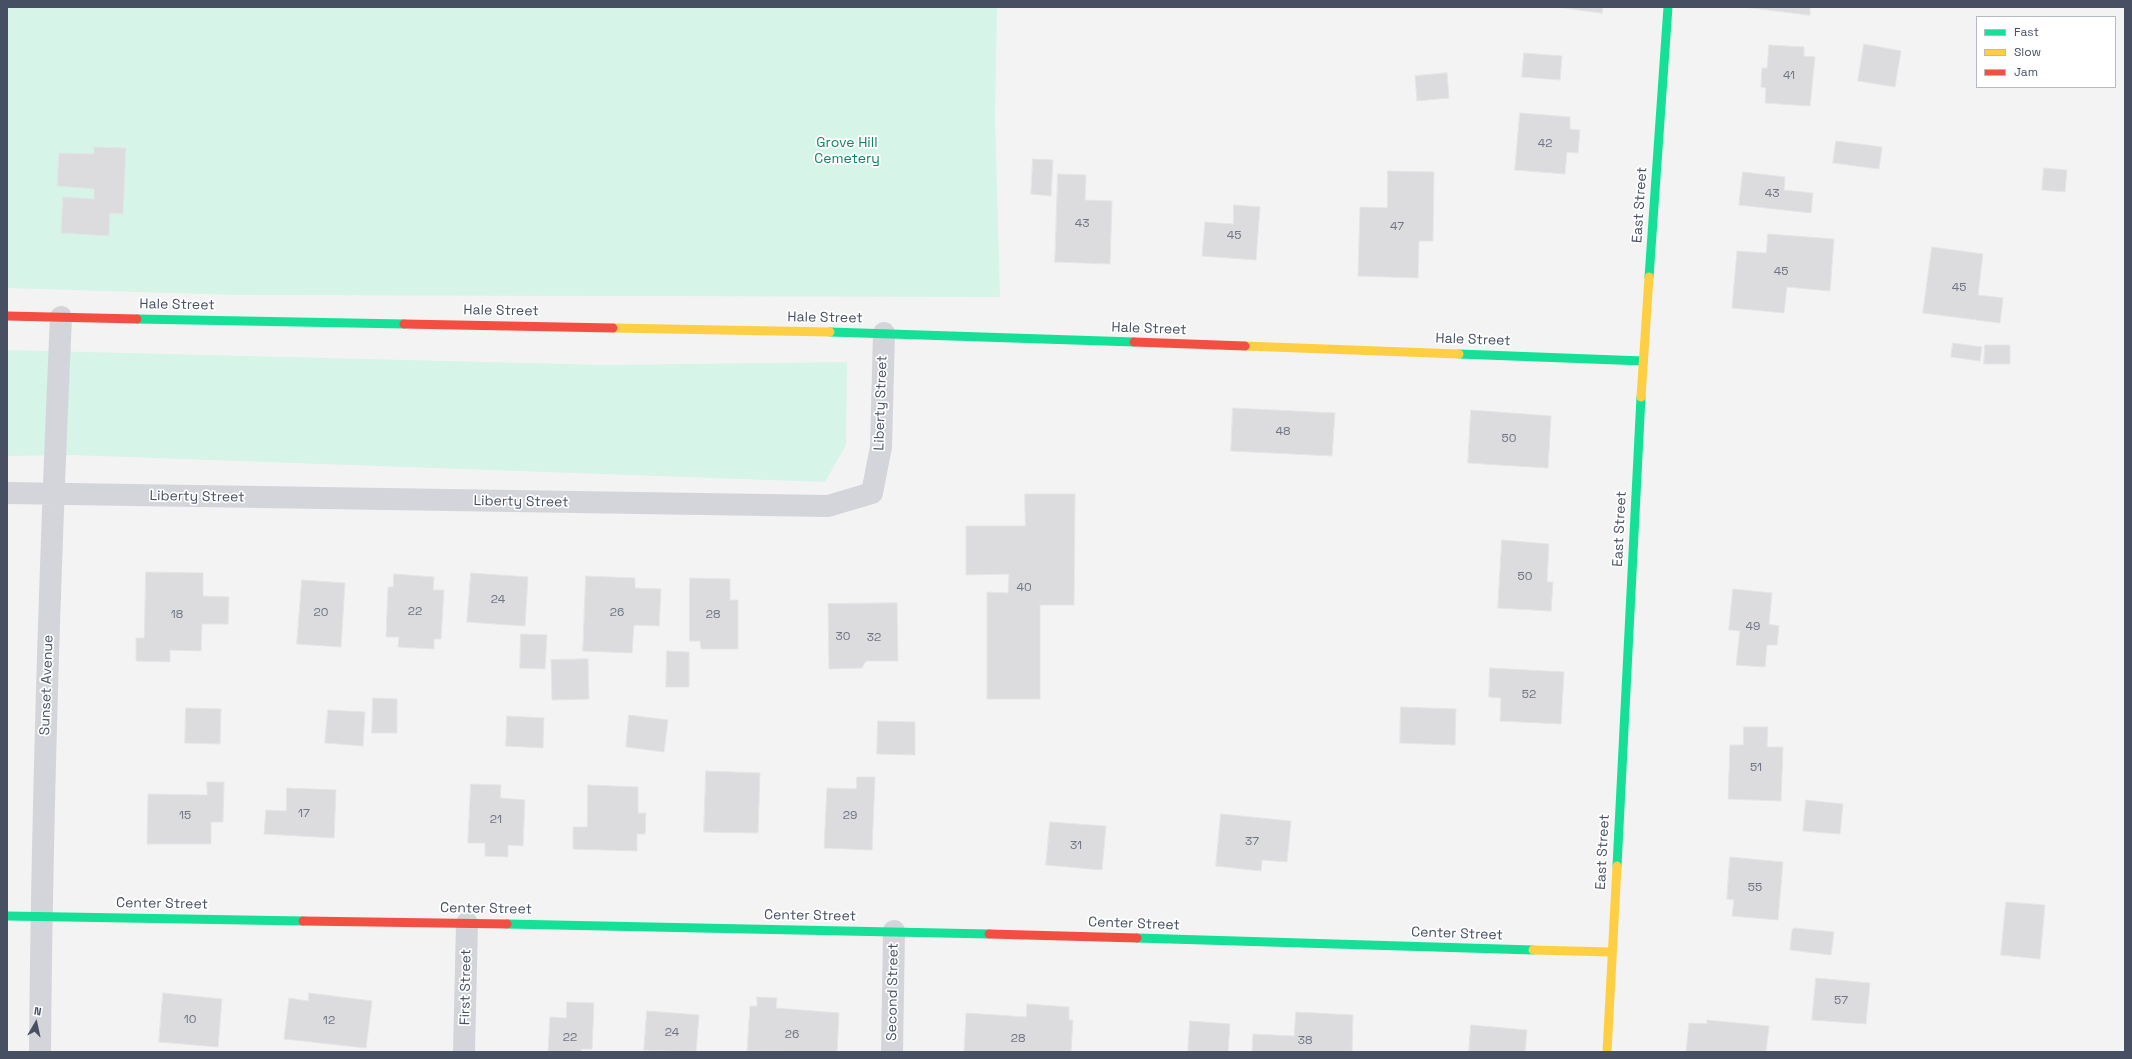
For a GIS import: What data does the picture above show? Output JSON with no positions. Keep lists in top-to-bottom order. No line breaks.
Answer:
{"streets":{"street":["East Street","Hale Street","Liberty Street","Sunset Avenue","Center Street","First Street","Second Street"]},"crossings":[["East Street","Hale Street"],["East Street","Center Street"],["Hale Street","Liberty Street"],["Hale Street","Sunset Avenue"],["Liberty Street","Sunset Avenue"],["Sunset Avenue","Center Street"],["Center Street","First Street"],["Center Street","Second Street"]],"parks":["Grove Hill Cemetery"],"house_numbers":["41","42","43","43","47","45","45","45","48","50","50","40","24","22","20","26","18","28","49","30","32","52","51","17","15","29","21","37","31","55","57","10","12","24","26","22","28","38"],"legend":["Fast","Slow","Jam"],"north":"top"}
